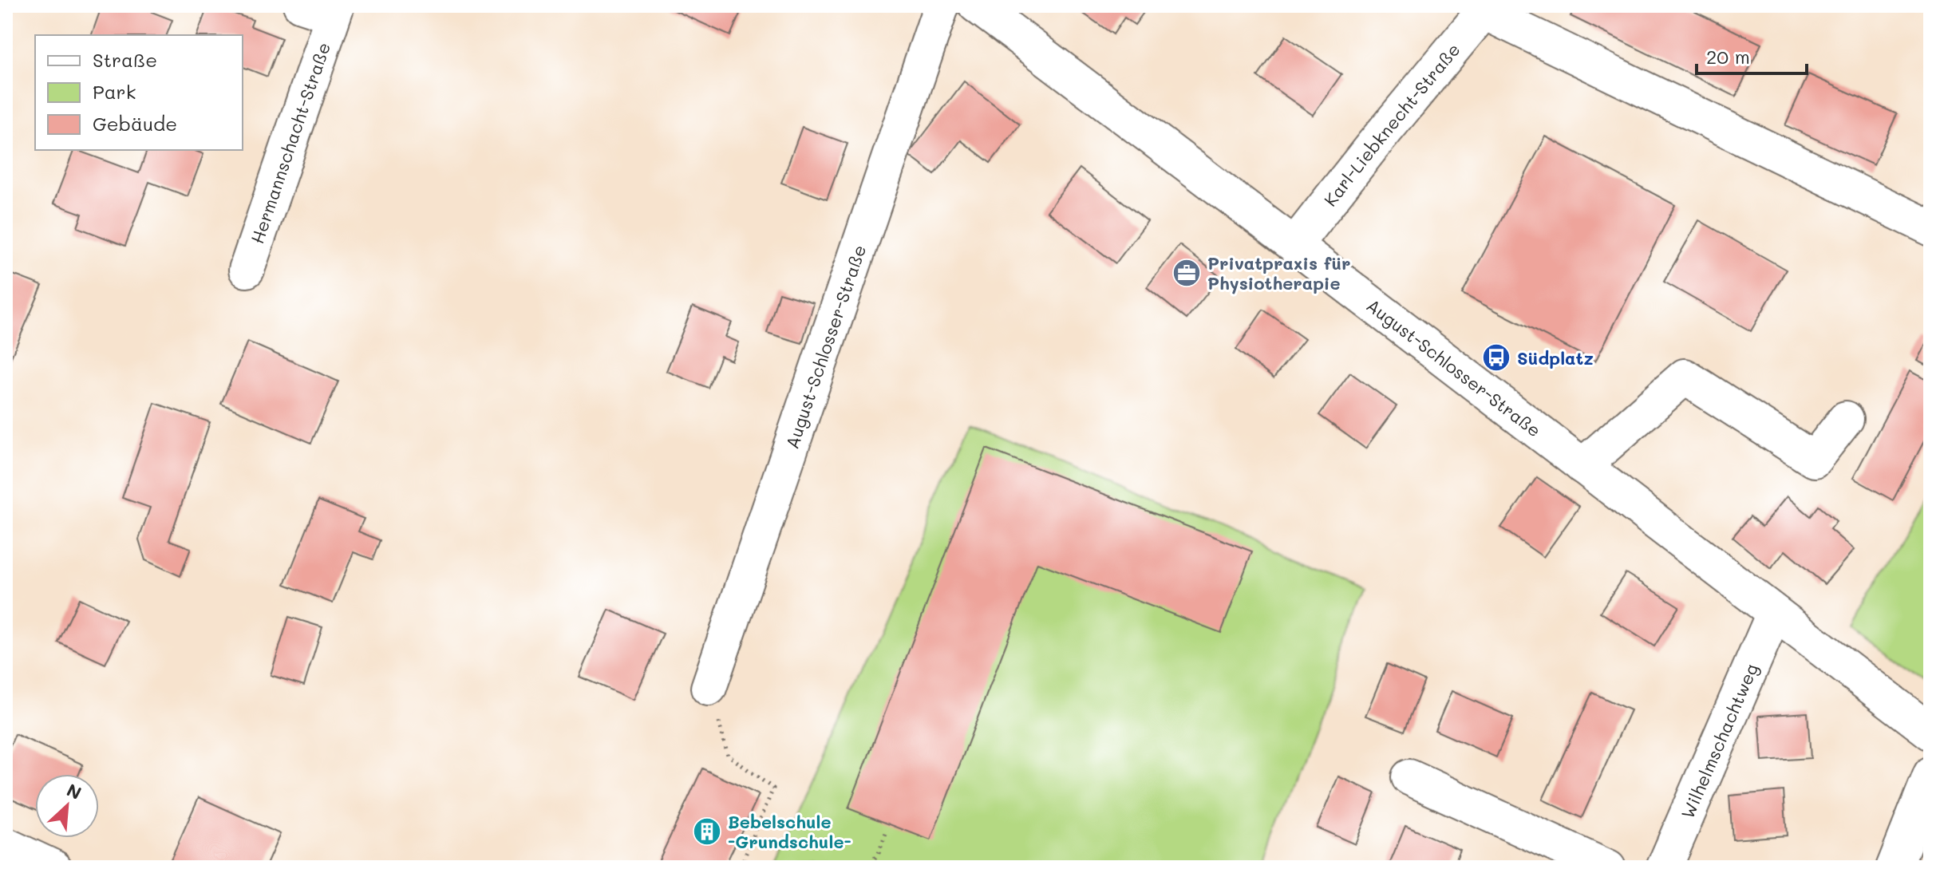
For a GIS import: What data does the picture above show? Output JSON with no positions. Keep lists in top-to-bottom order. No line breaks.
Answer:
{"streets":{"street":["Karl-Liebknecht-Straße","Hermannschacht-Straße","August-Schlosser-Straße","Wilhelmschachtweg"]},"crossings":[["Karl-Liebknecht-Straße","August-Schlosser-Straße"],["August-Schlosser-Straße","Wilhelmschachtweg"]],"places":{"office":["Privatpraxis für Physiotherapie"],"bus stop":["Südplatz"],"building":["Bebelschule -Grundschule-"]},"legend":["Straße","Park","Gebäude"],"scale_bar":"20 m","north":"top right"}
